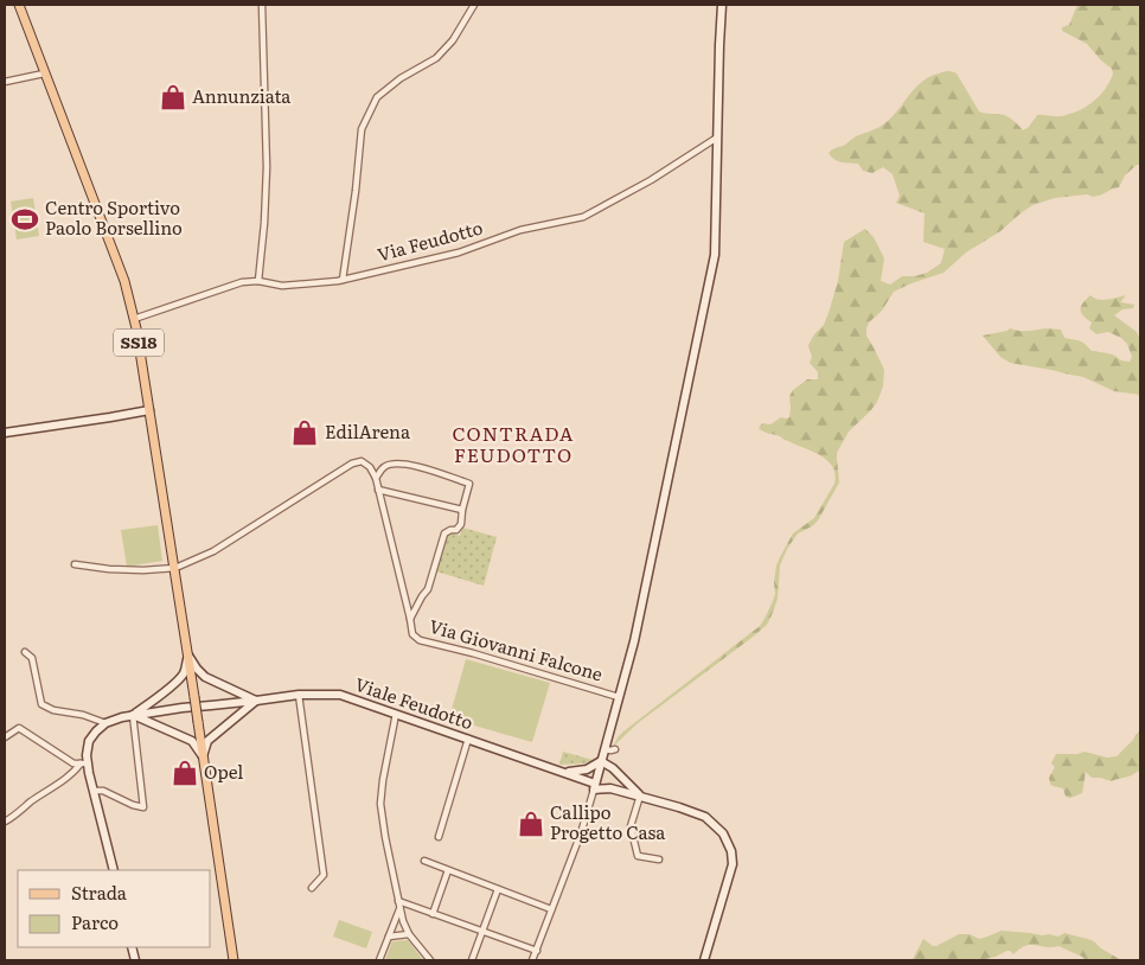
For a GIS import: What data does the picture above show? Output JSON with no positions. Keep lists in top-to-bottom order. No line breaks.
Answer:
{"streets":{"main road":["SS18"],"street":["Via Feudotto","Via Giovanni Falcone","Viale Feudotto"]},"crossings":[["Via Feudotto","SS18"]],"districts":["CONTRADA FEUDOTTO"],"places":{"shop":["Annunziata","EdilArena","Opel","Callipo Progetto Casa"],"sports":["Centro Sportivo Paolo Borsellino"]},"legend":["Strada","Parco"]}
